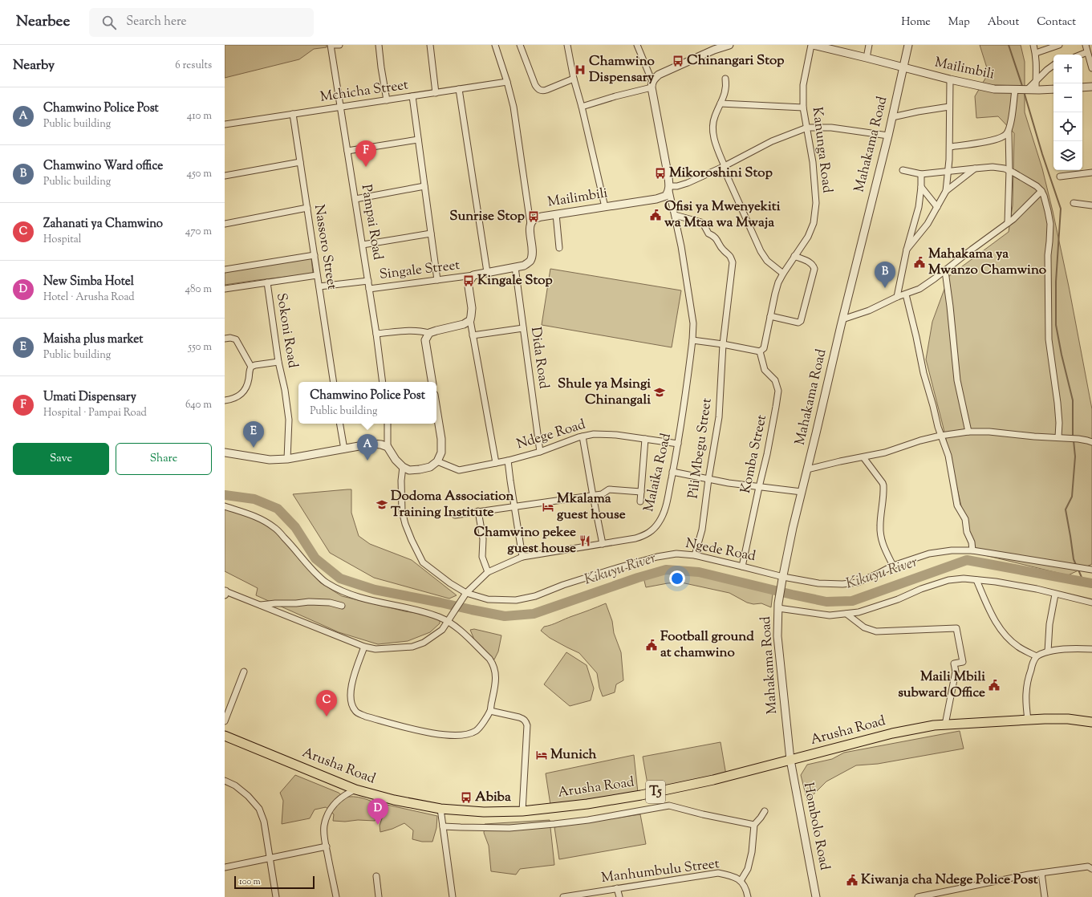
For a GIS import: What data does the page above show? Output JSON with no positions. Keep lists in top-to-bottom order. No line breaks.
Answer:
{"streets":{"highway":["Arusha Road","T5"],"street":["Mailimbili","Mchicha Street","Mahakama Road","Kanunga Road","Pampai Road","Nassoro Street","Singale Street","Sokoni Road","Dida Road","Ndege Road","Pili Mbegu Street","Komba Street","Malaika Road","Ngede Road","Hombolo Road","Manhumbulu Street"]},"crossings":[["Mailimbili","Mahakama Road"],["Mailimbili","Kanunga Road"],["Mailimbili","Malaika Road"],["Mchicha Street","Pampai Road"],["Mchicha Street","Nassoro Street"],["Mahakama Road","Ngede Road"],["Mahakama Road","Arusha Road"],["Mahakama Road","Hombolo Road"],["Kanunga Road","Komba Street"],["Pampai Road","Singale Street"],["Dida Road","Ndege Road"],["Ndege Road","Malaika Road"],["Pili Mbegu Street","Malaika Road"],["Pili Mbegu Street","Ngede Road"],["Komba Street","Ngede Road"],["Malaika Road","Ngede Road"],["Arusha Road","Hombolo Road"]],"water":["Kikuyu River"],"places":{"bus stop":["Chinangari Stop","Mikoroshini Stop","Sunrise Stop","Kingale Stop","Abiba"],"hospital":["Chamwino Dispensary"],"public building":["Ofisi ya Mwenyekiti wa Mtaa wa Mwaja","Mahakama ya Mwanzo Chamwino","Football ground at chamwino","Maili Mbili subward Office","Kiwanja cha Ndege Police Post"],"school or university":["Shule ya Msingi Chinangali","Dodoma Association Training Institute"],"hotel":["Mkalama guest house","Munich"],"restaurant":["Chamwino pekee guest house"]},"scale_bar":"100 m","page":{"header":"Nearbee","search":"Search here","nav":["Home","Map","About","Contact"],"heading":["Nearby","6 results"],"map_buttons":["+","−"],"list":[{"mark":"A","name":"Chamwino Police Post","note":"Public building","value":"410 m"},{"mark":"B","name":"Chamwino Ward office","note":"Public building","value":"450 m"},{"mark":"C","name":"Zahanati ya Chamwino","note":"Hospital","value":"470 m"},{"mark":"D","name":"New Simba Hotel","note":"Hotel · Arusha Road","value":"480 m"},{"mark":"E","name":"Maisha plus market","note":"Public building","value":"550 m"},{"mark":"F","name":"Umati Dispensary","note":"Hospital · Pampai Road","value":"640 m"}],"pins":["F","B","E","A","C","D"],"popup":["Chamwino Police Post","Public building"],"buttons":["Save","Share"],"scale":"100 m"}}
